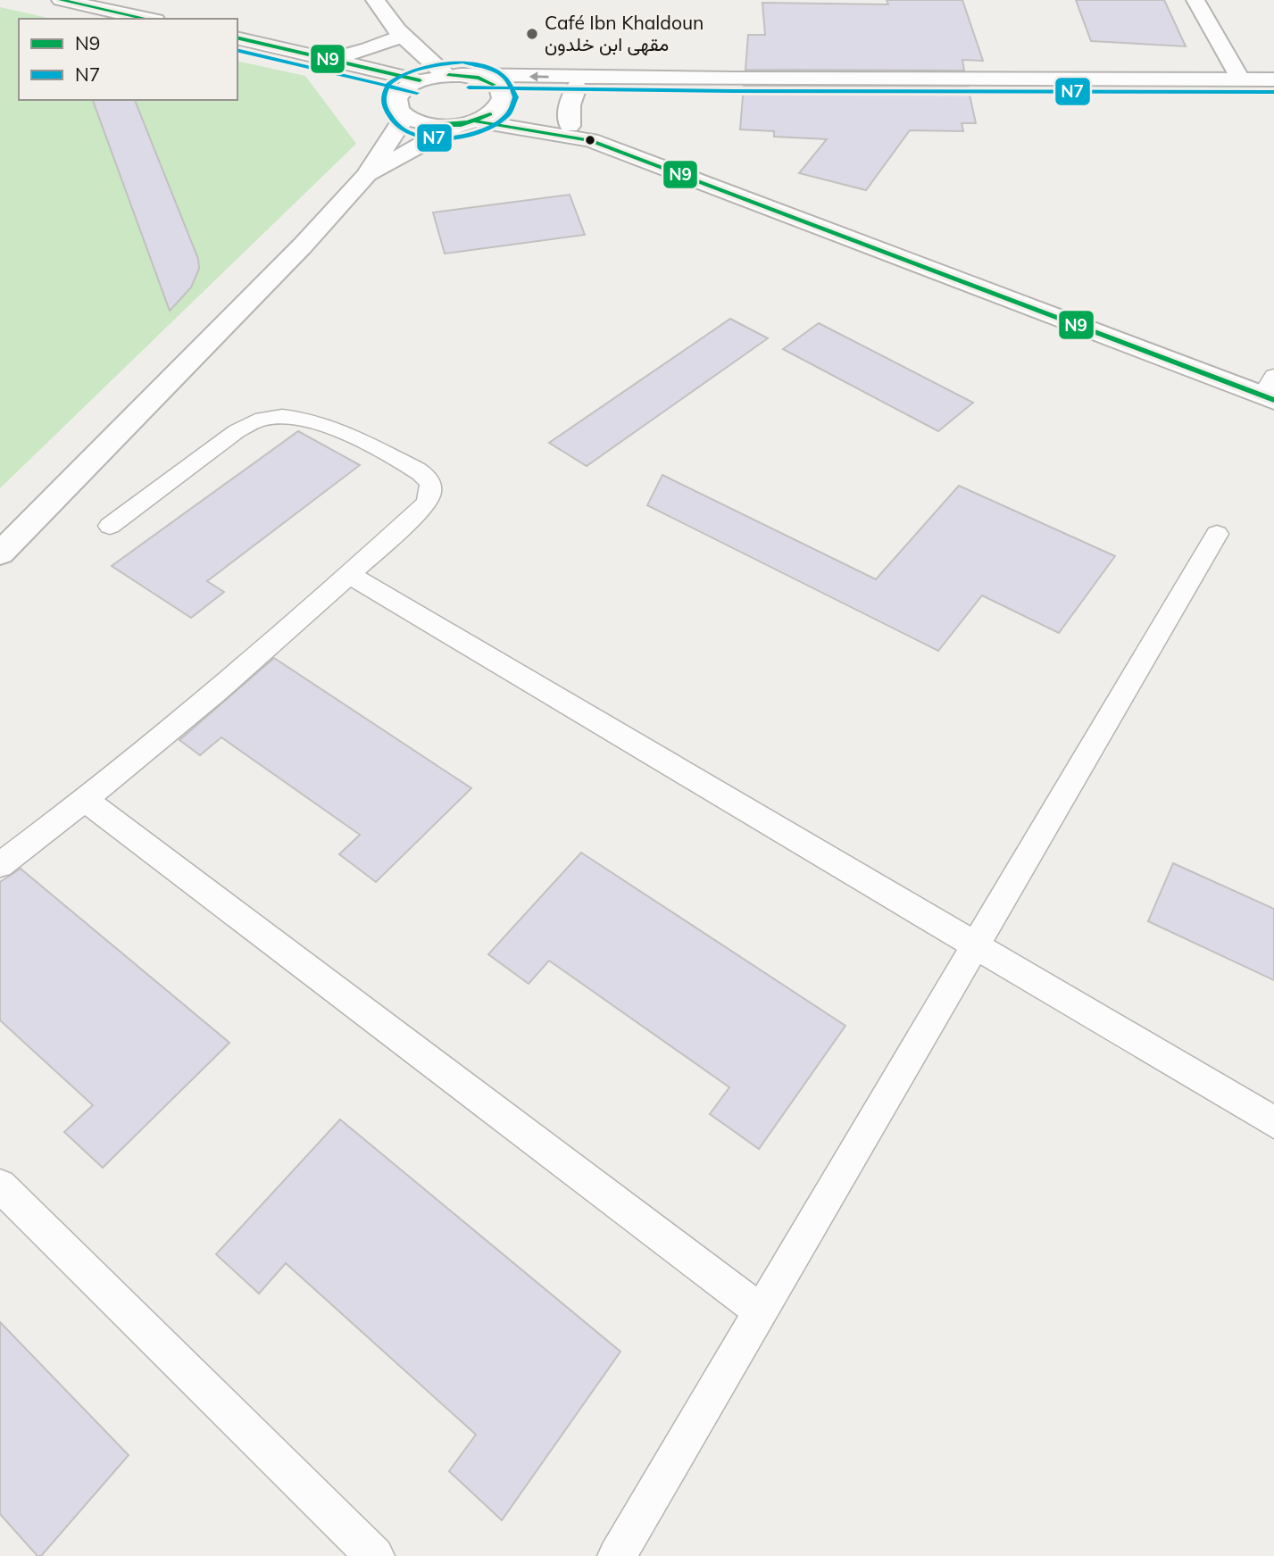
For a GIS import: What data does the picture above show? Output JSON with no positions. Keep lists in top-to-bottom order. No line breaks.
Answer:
{"places":["Café Ibn Khaldoun مقهى ابن خلدون"],"lines":["transit line N9","transit line N7"],"legend":["N9","N7"]}
